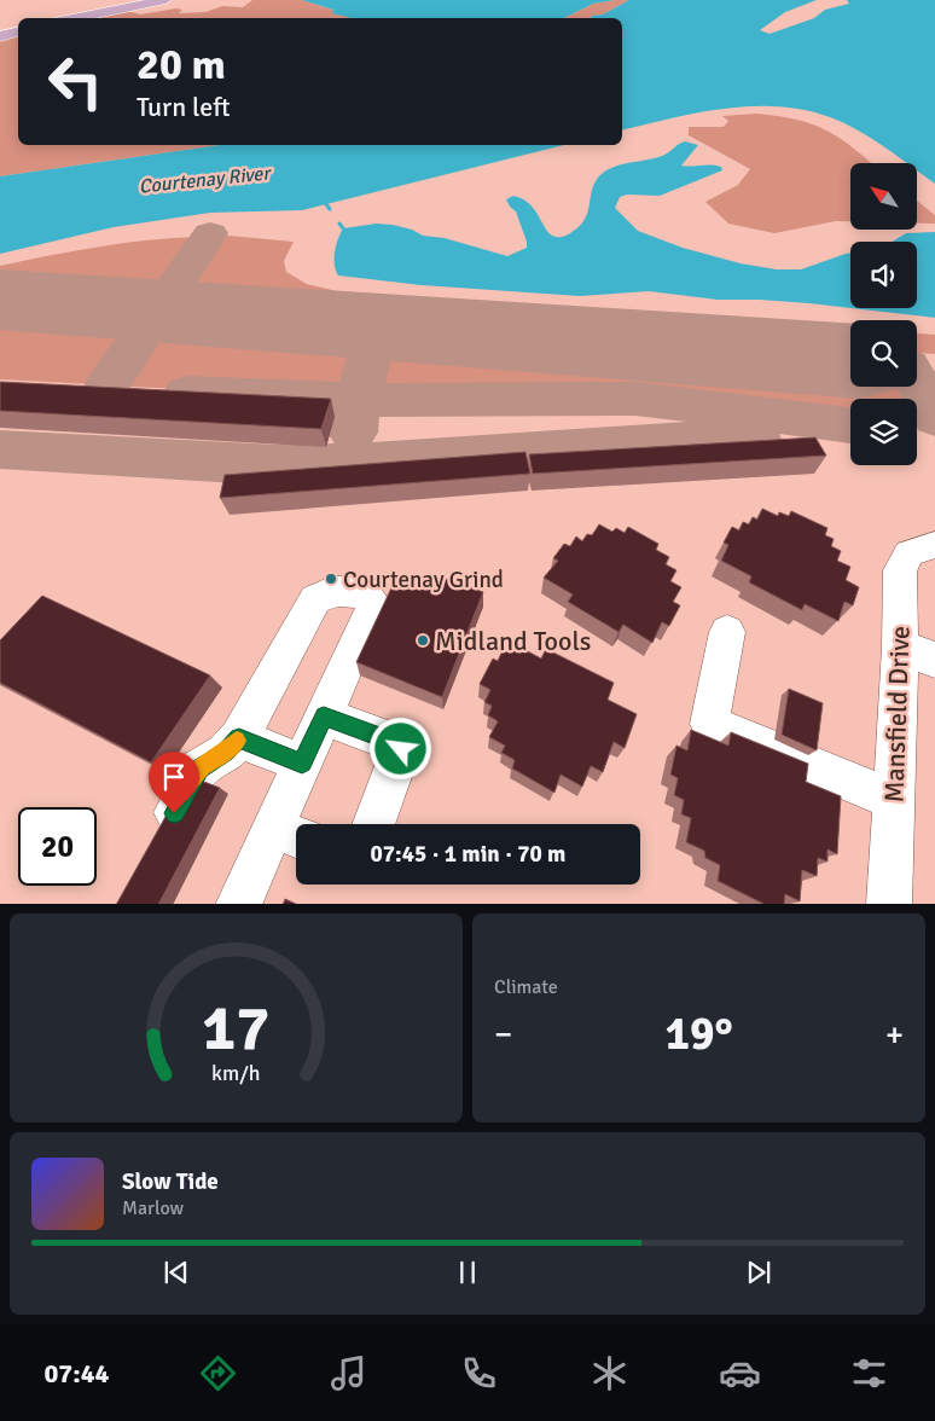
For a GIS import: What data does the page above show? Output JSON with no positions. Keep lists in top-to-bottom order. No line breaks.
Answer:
{"streets":{"street":["Mansfield Drive"]},"water":["Courtenay River"],"places":["Courtenay Grind","Midland Tools"],"north":"top left","page":{"turn":["20 m","Turn left"],"limit":"20","trip":"07:45 · 1 min · 70 m","tile":"Climate","heat":["−","19°","+"],"song":["Slow Tide","Marlow"],"tabs":"07:44","gauge":["17","km/h"]}}
